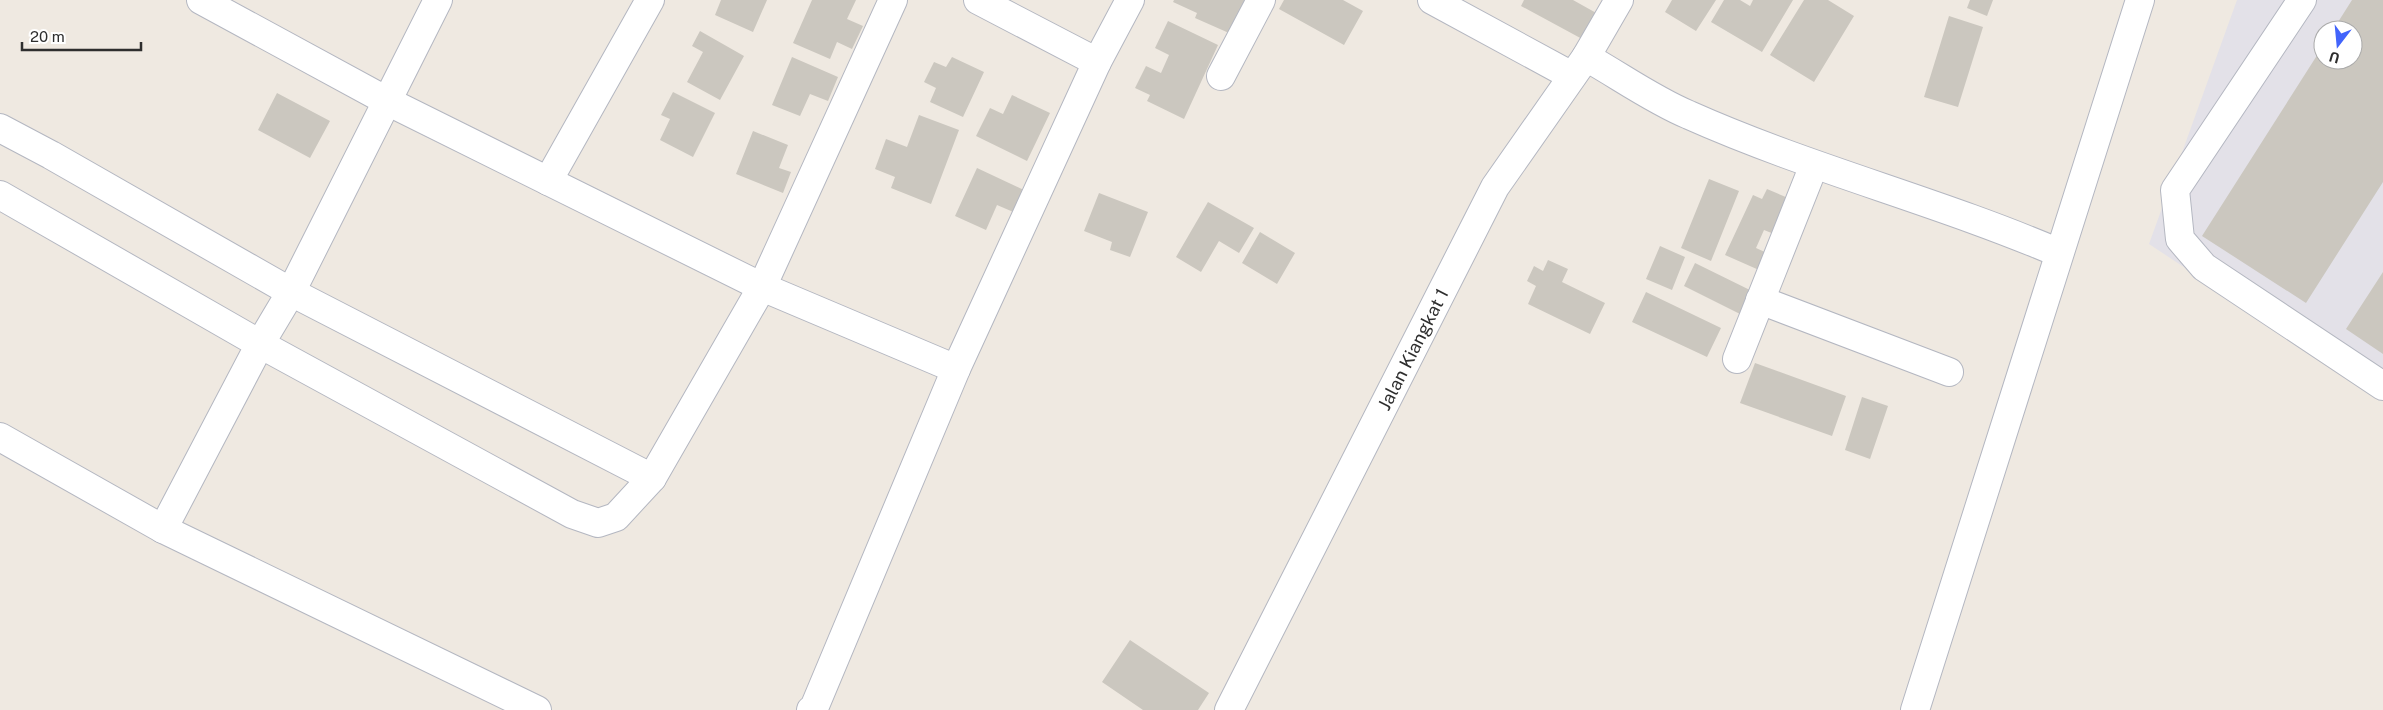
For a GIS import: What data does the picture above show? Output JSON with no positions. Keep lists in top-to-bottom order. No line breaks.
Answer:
{"streets":{"street":["Jalan Kiangkat 1"]},"scale_bar":"20 m","north":"bottom"}
